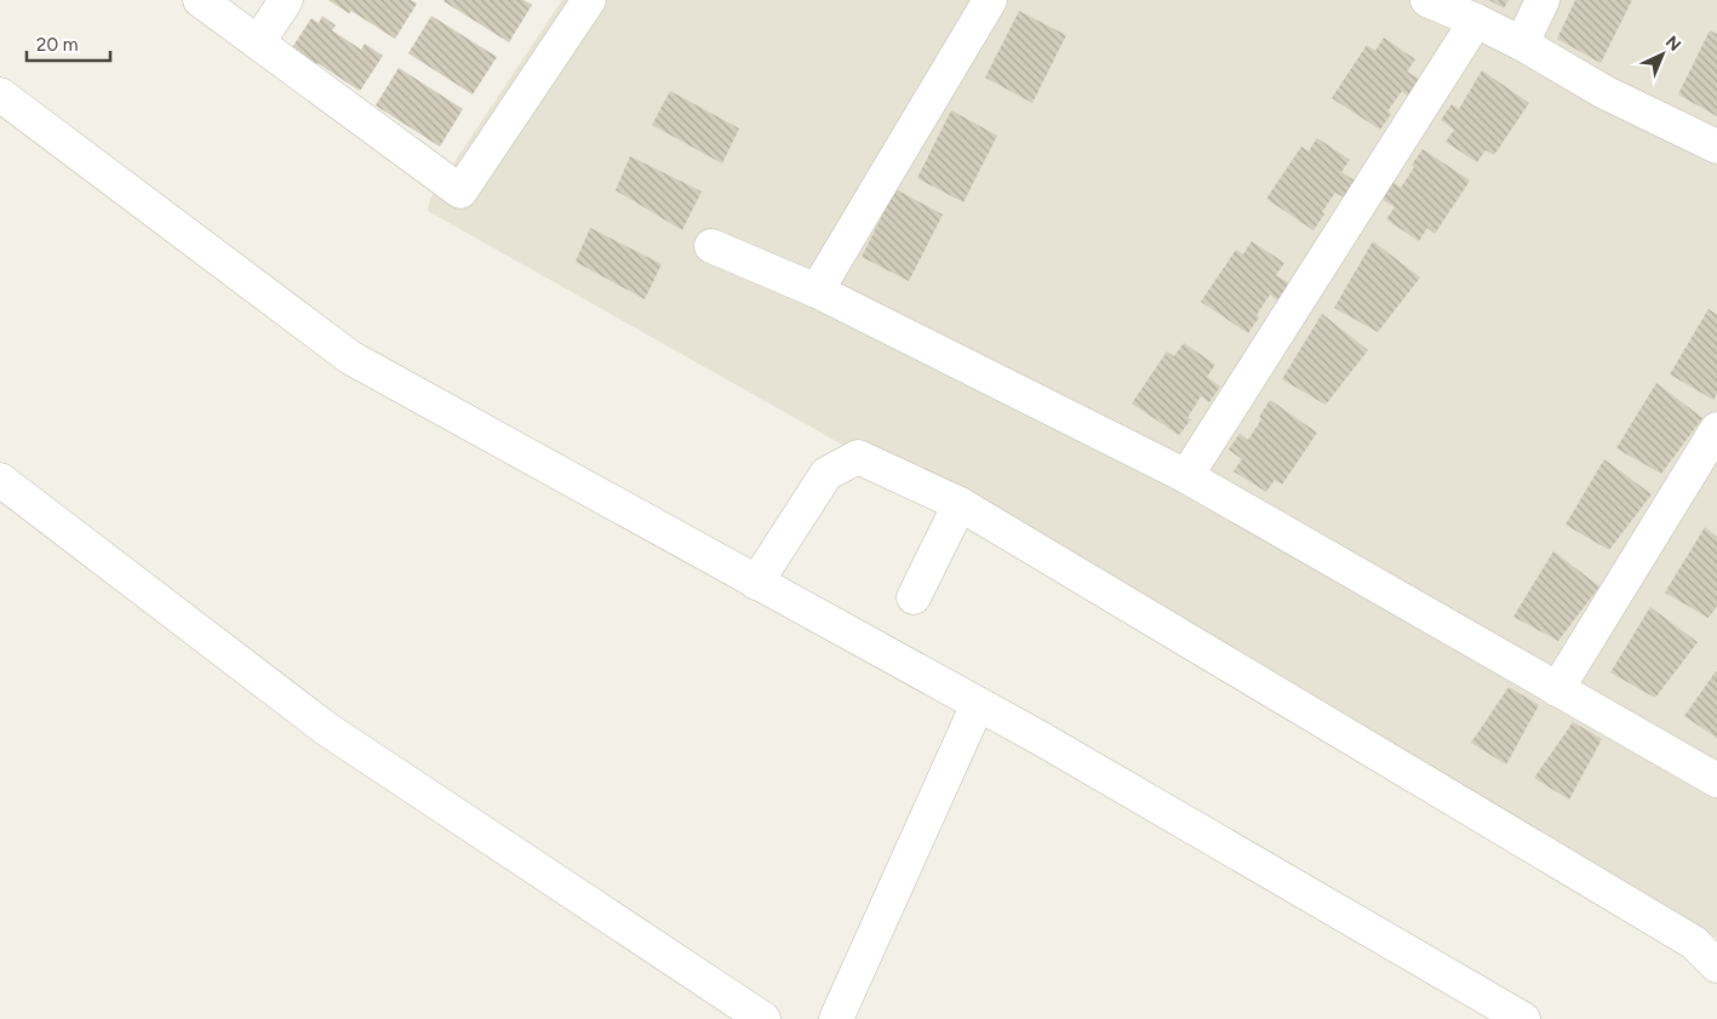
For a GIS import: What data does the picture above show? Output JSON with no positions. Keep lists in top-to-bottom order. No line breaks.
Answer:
{"scale_bar":"20 m","north":"top right"}
